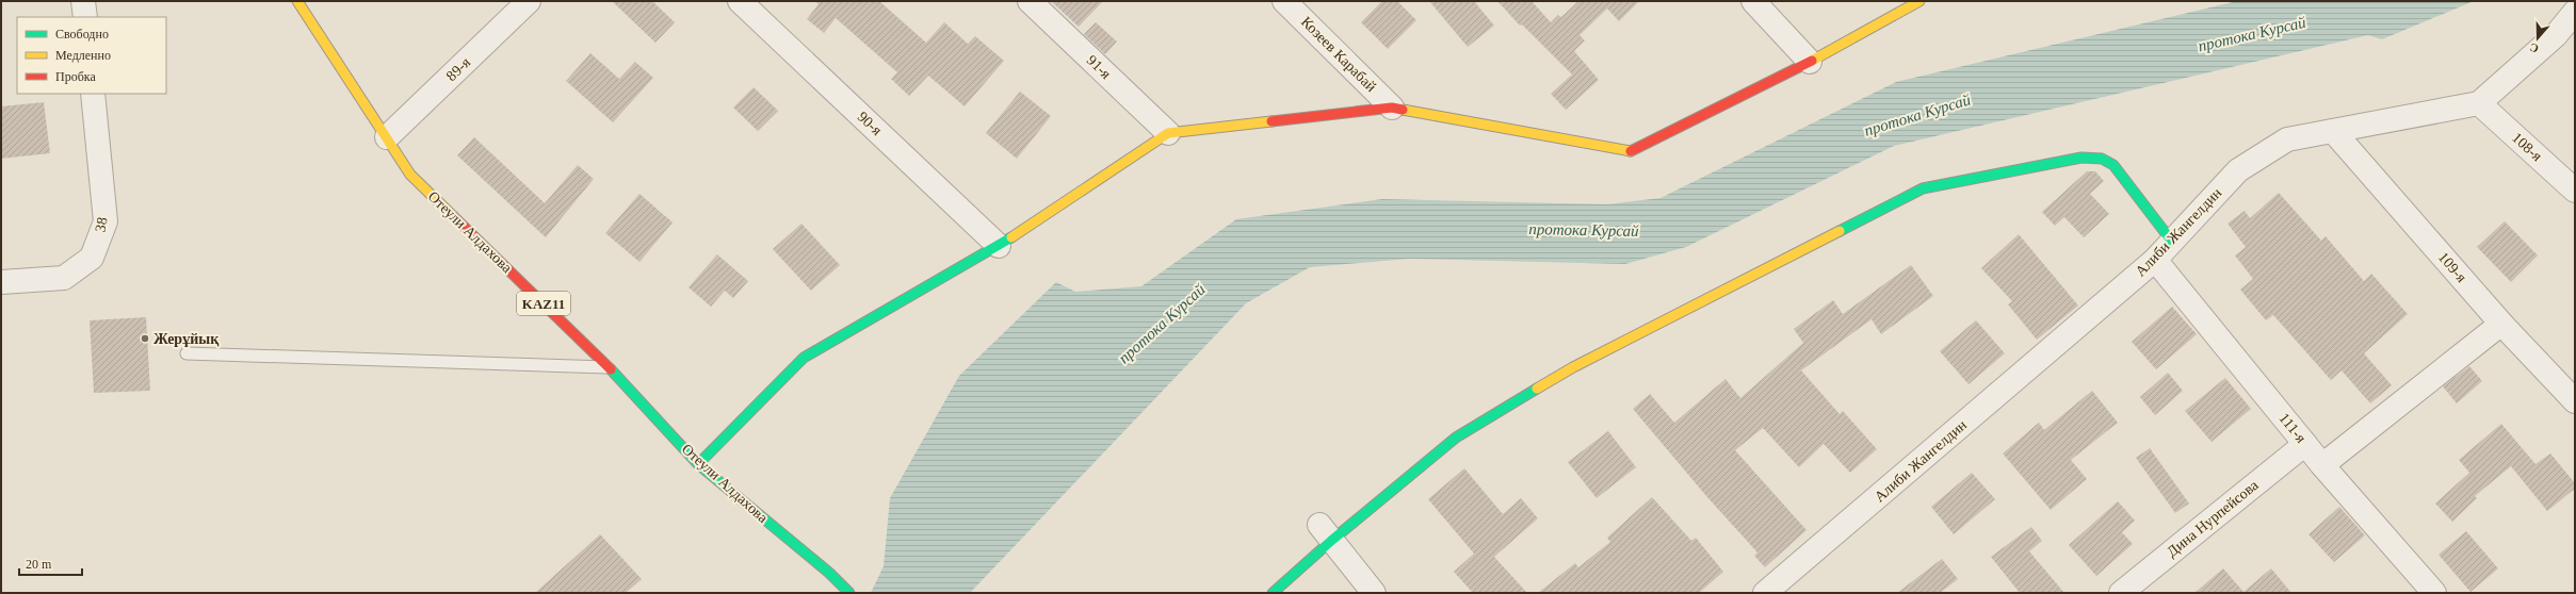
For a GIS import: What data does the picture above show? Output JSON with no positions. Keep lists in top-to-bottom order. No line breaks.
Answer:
{"streets":{"main road":["Отеули Алдахова","KAZ11"],"street":["Козеев Карабай","91-я","89-я","90-я","108-я","38","Алиби Жангелдин","109-я","111-я","Дина Нурпейсова"]},"crossings":[["89-я","Отеули Алдахова"],["108-я","Алиби Жангелдин"],["Алиби Жангелдин","109-я"],["Алиби Жангелдин","111-я"],["111-я","Дина Нурпейсова"]],"water":["протока Курсай"],"places":["Жерұйық"],"legend":["Свободно","Медленно","Пробка"],"scale_bar":"20 m","north":"bottom"}
